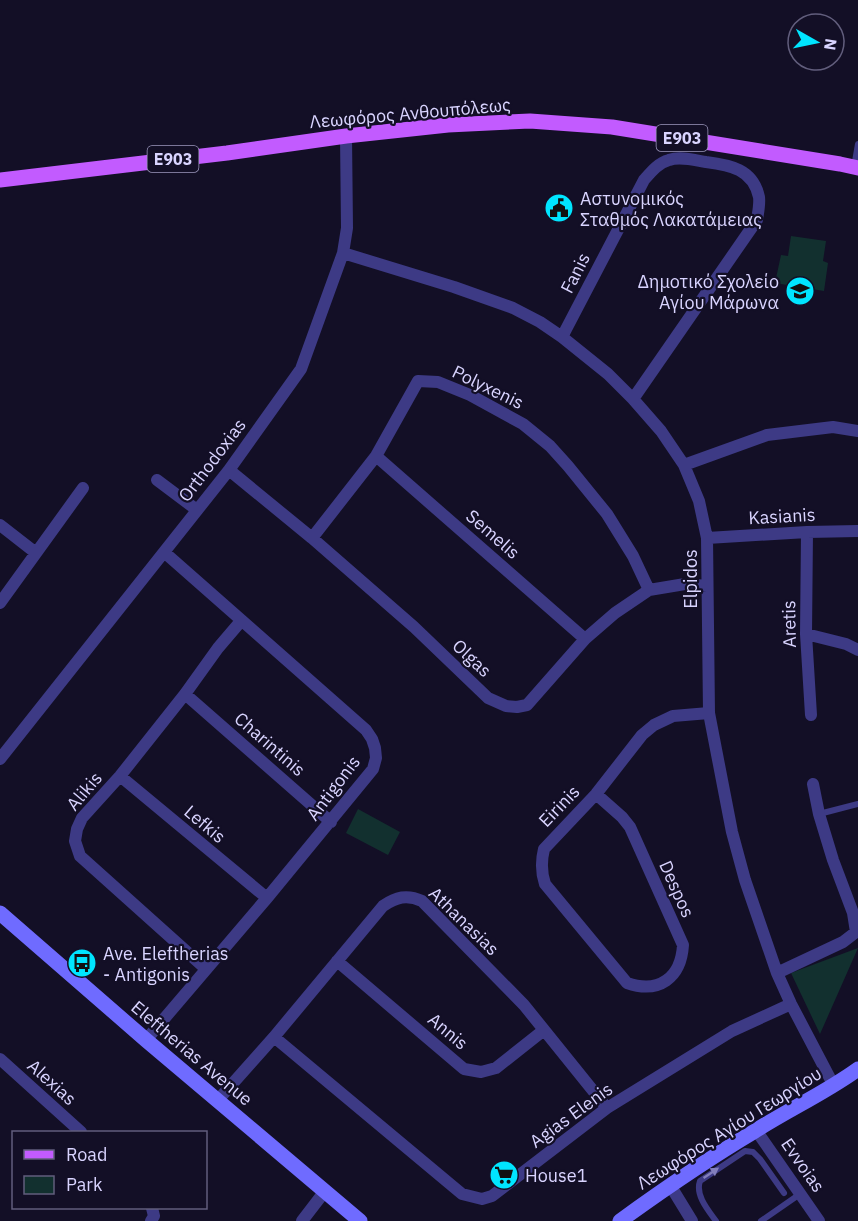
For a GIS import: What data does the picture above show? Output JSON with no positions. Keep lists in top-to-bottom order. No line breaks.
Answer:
{"streets":{"main road":["Λεωφόρος Ανθουπόλεως","E903","Eleftherias Avenue","Λεωφόρος Αγίου Γεωργίου"],"street":["Fanis","Polyxenis","Orthodoxias","Kasianis","Semelis","Elpidos","Aretis","Olgas","Charintinis","Antigonis","Alikis","Eirinis","Lefkis","Despos","Athanasias","Annis","Alexias","Agias Elenis","Evvoias"]},"crossings":[["Λεωφόρος Ανθουπόλεως","Orthodoxias"],["Fanis","Elpidos"],["Polyxenis","Semelis"],["Polyxenis","Olgas"],["Orthodoxias","Elpidos"],["Orthodoxias","Olgas"],["Orthodoxias","Antigonis"],["Kasianis","Elpidos"],["Kasianis","Aretis"],["Semelis","Olgas"],["Elpidos","Olgas"],["Elpidos","Eirinis"],["Elpidos","Agias Elenis"],["Elpidos","Λεωφόρος Αγίου Γεωργίου"],["Charintinis","Antigonis"],["Charintinis","Alikis"],["Antigonis","Alikis"],["Antigonis","Lefkis"],["Antigonis","Eleftherias Avenue"],["Alikis","Lefkis"],["Eirinis","Despos"],["Athanasias","Annis"],["Athanasias","Eleftherias Avenue"],["Athanasias","Agias Elenis"],["Λεωφόρος Αγίου Γεωργίου","Evvoias"]],"places":{"public building":["Αστυνομικός Σταθμός Λακατάμειας"],"school or university":["Δημοτικό Σχολείο Αγίου Μάρωνα"],"bus stop":["Ave. Eleftherias - Antigonis"],"supermarket":["House1"]},"legend":["Road","Park"],"north":"right"}
